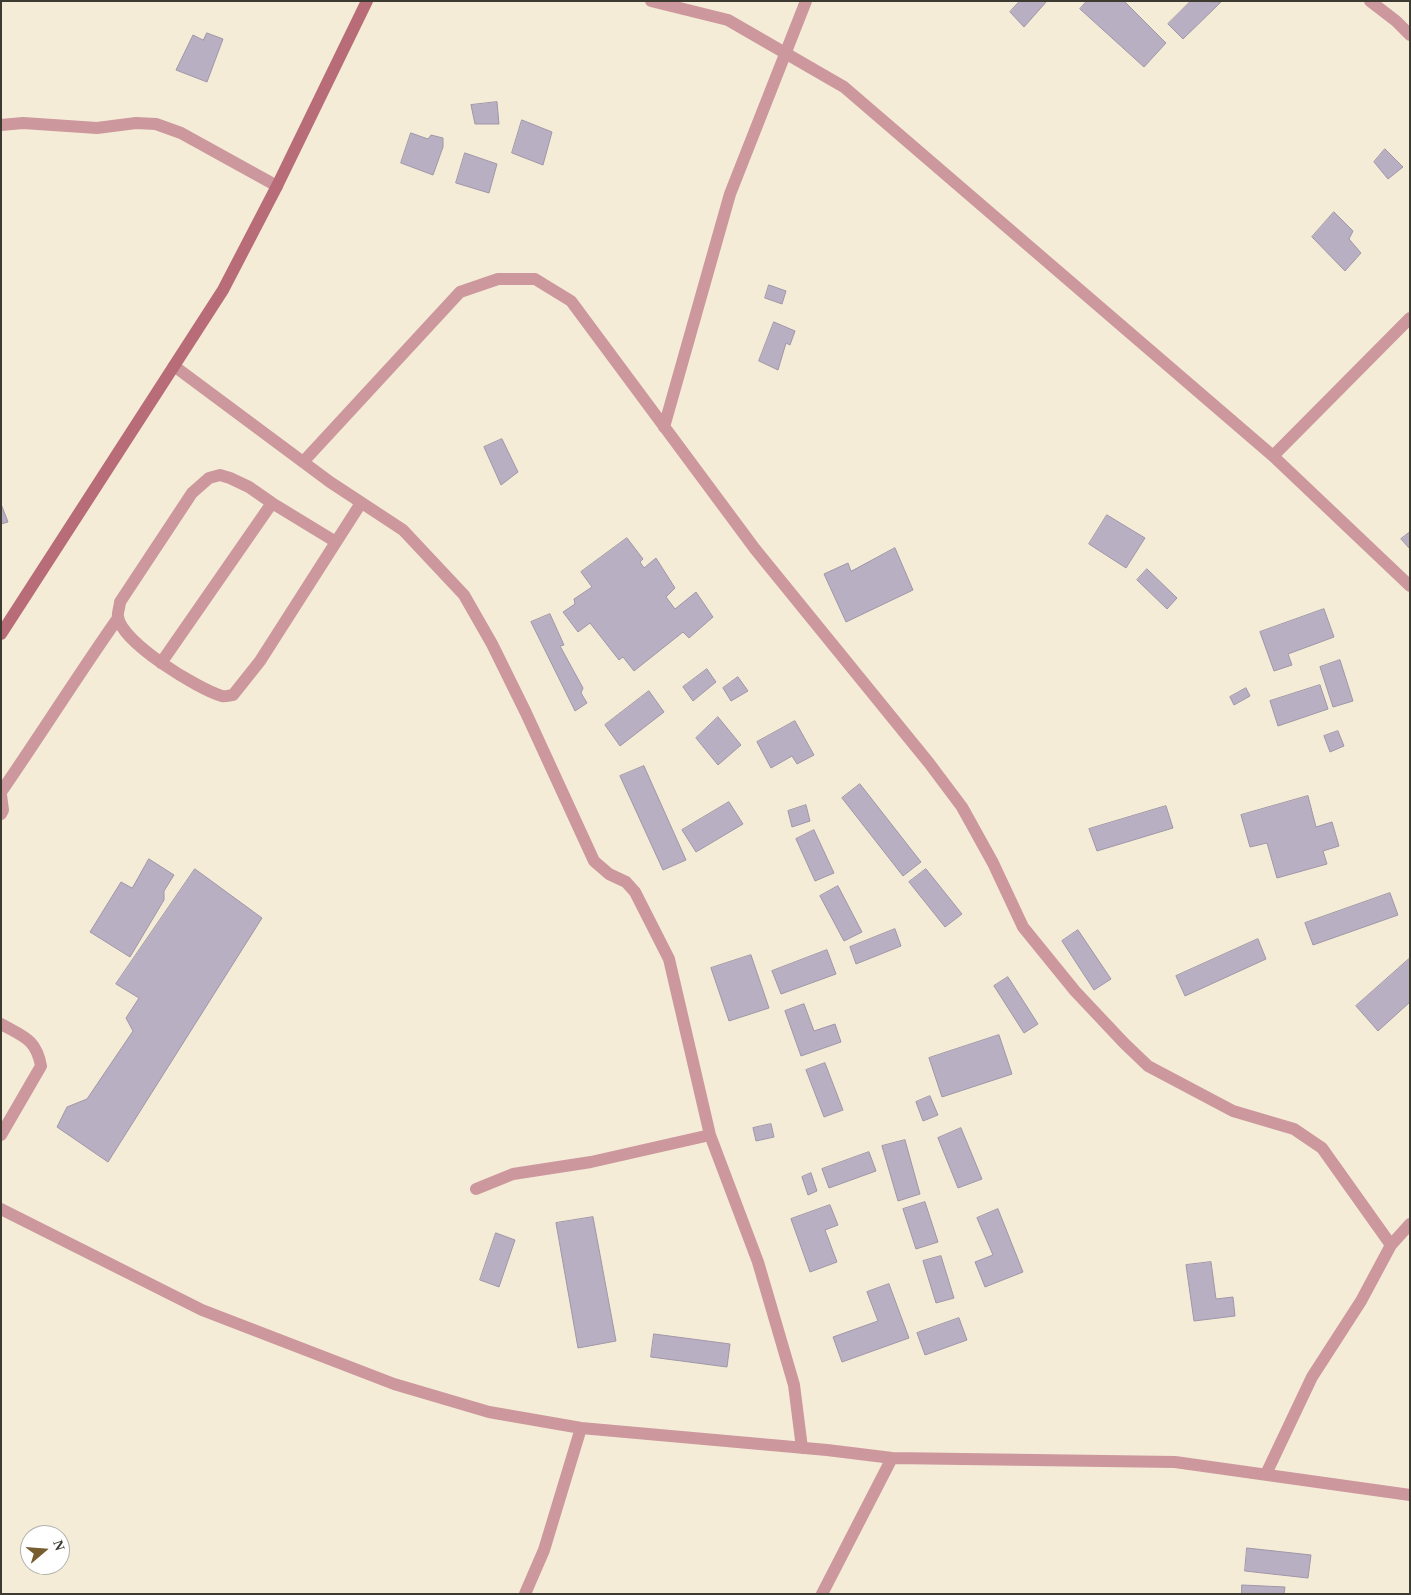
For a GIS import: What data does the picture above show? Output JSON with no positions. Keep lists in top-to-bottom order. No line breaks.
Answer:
{"north":"right"}
